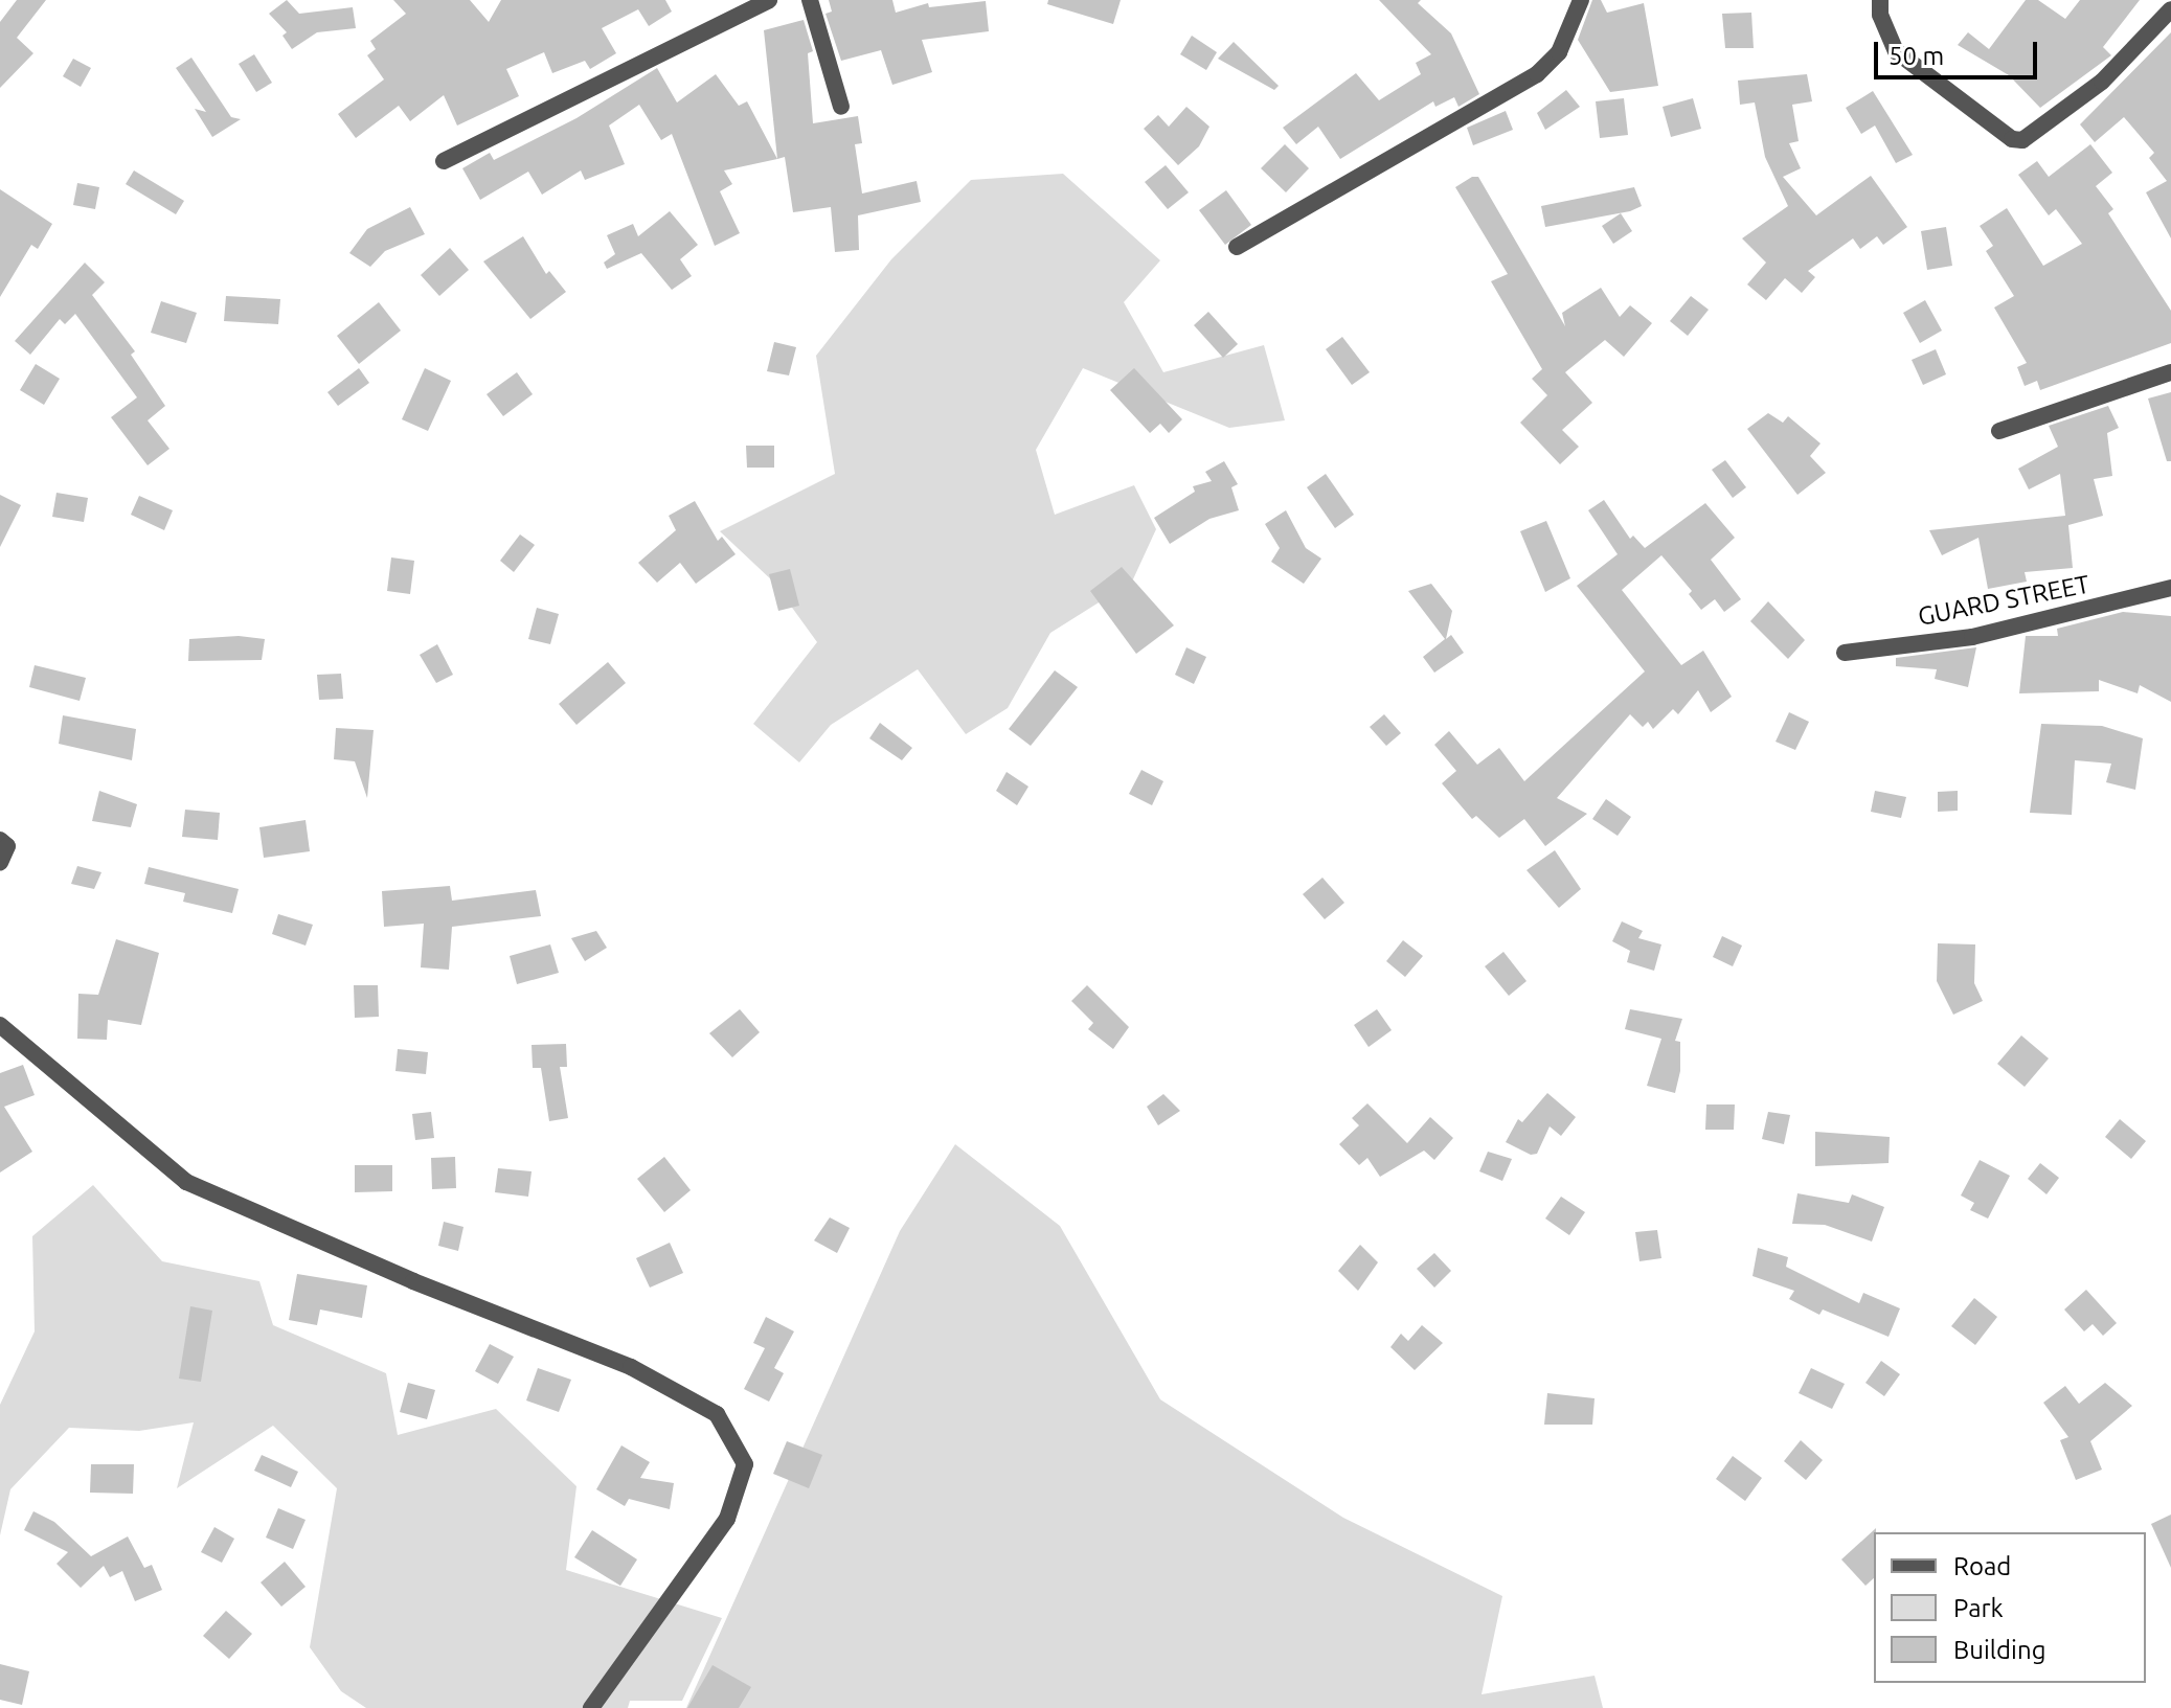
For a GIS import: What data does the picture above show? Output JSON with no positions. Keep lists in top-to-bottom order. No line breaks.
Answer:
{"streets":{"street":["GUARD STREET"]},"legend":["Road","Park","Building"],"scale_bar":"50 m"}
